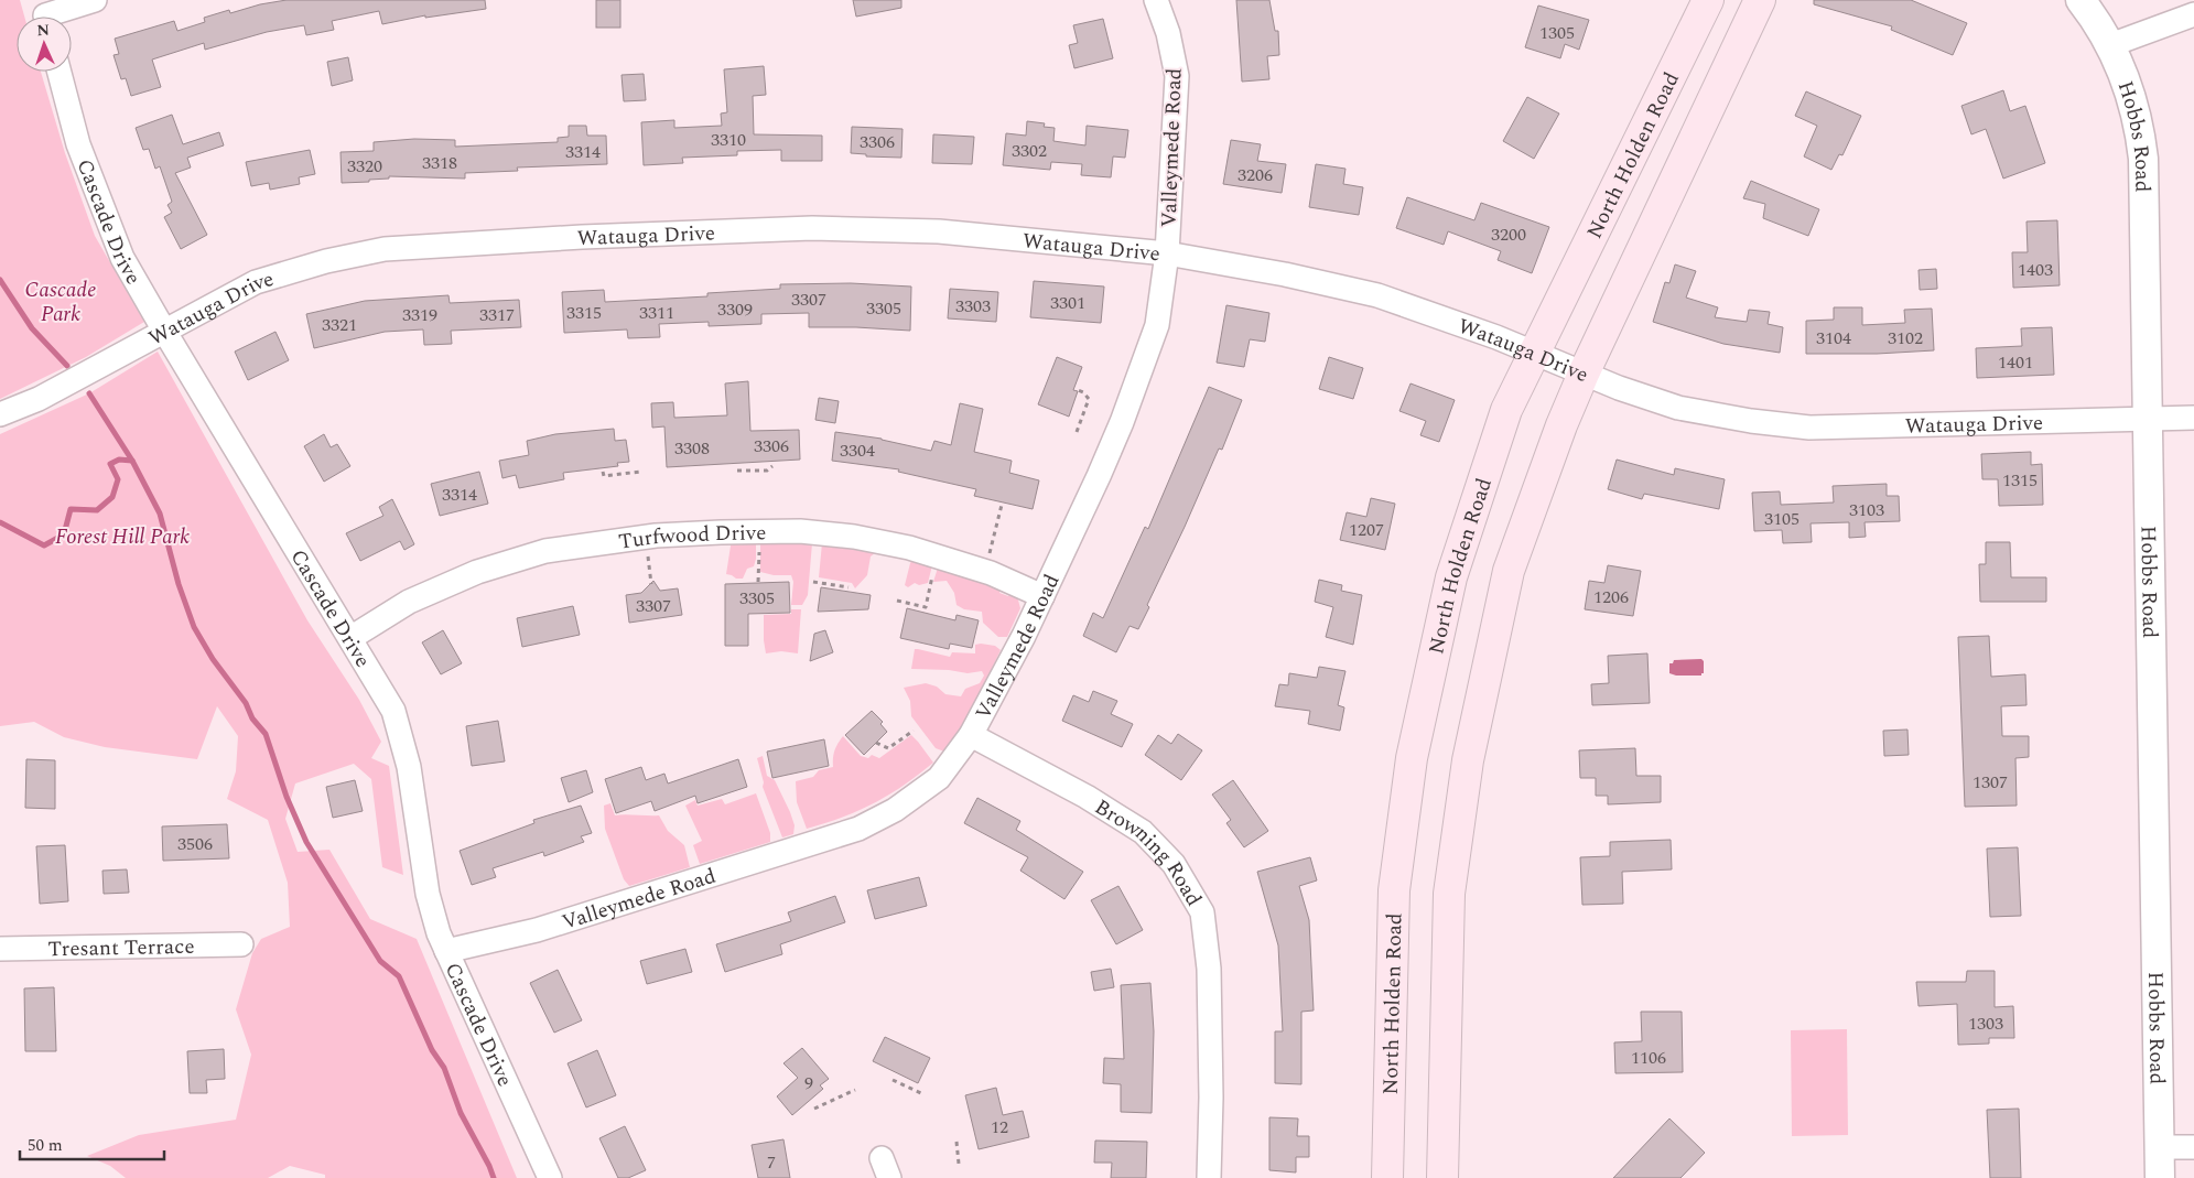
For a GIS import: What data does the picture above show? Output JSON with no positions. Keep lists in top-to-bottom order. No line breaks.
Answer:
{"streets":{"main road":["North Holden Road"],"street":["Hobbs Road","Valleymede Road","Cascade Drive","Watauga Drive","Turfwood Drive","Browning Road","Tresant Terrace"]},"crossings":[["Hobbs Road","Watauga Drive"],["Valleymede Road","Cascade Drive"],["Valleymede Road","Watauga Drive"],["Valleymede Road","Turfwood Drive"],["Valleymede Road","Browning Road"],["North Holden Road","Watauga Drive"],["Cascade Drive","Watauga Drive"],["Cascade Drive","Turfwood Drive"]],"parks":["Cascade Park","Forest Hill Park"],"house_numbers":["1305","3310","3306","3302","3314","3318","3320","3206","3200","1403","3307","3301","3303","3305","3309","3315","3311","3319","3317","3321","3104","3102","1401","3306","3308","3304","1315","3314","3103","3105","1207","1206","3305","3307","1307","3506","1303","1106","9","12","7"],"scale_bar":"50 m","north":"top"}
